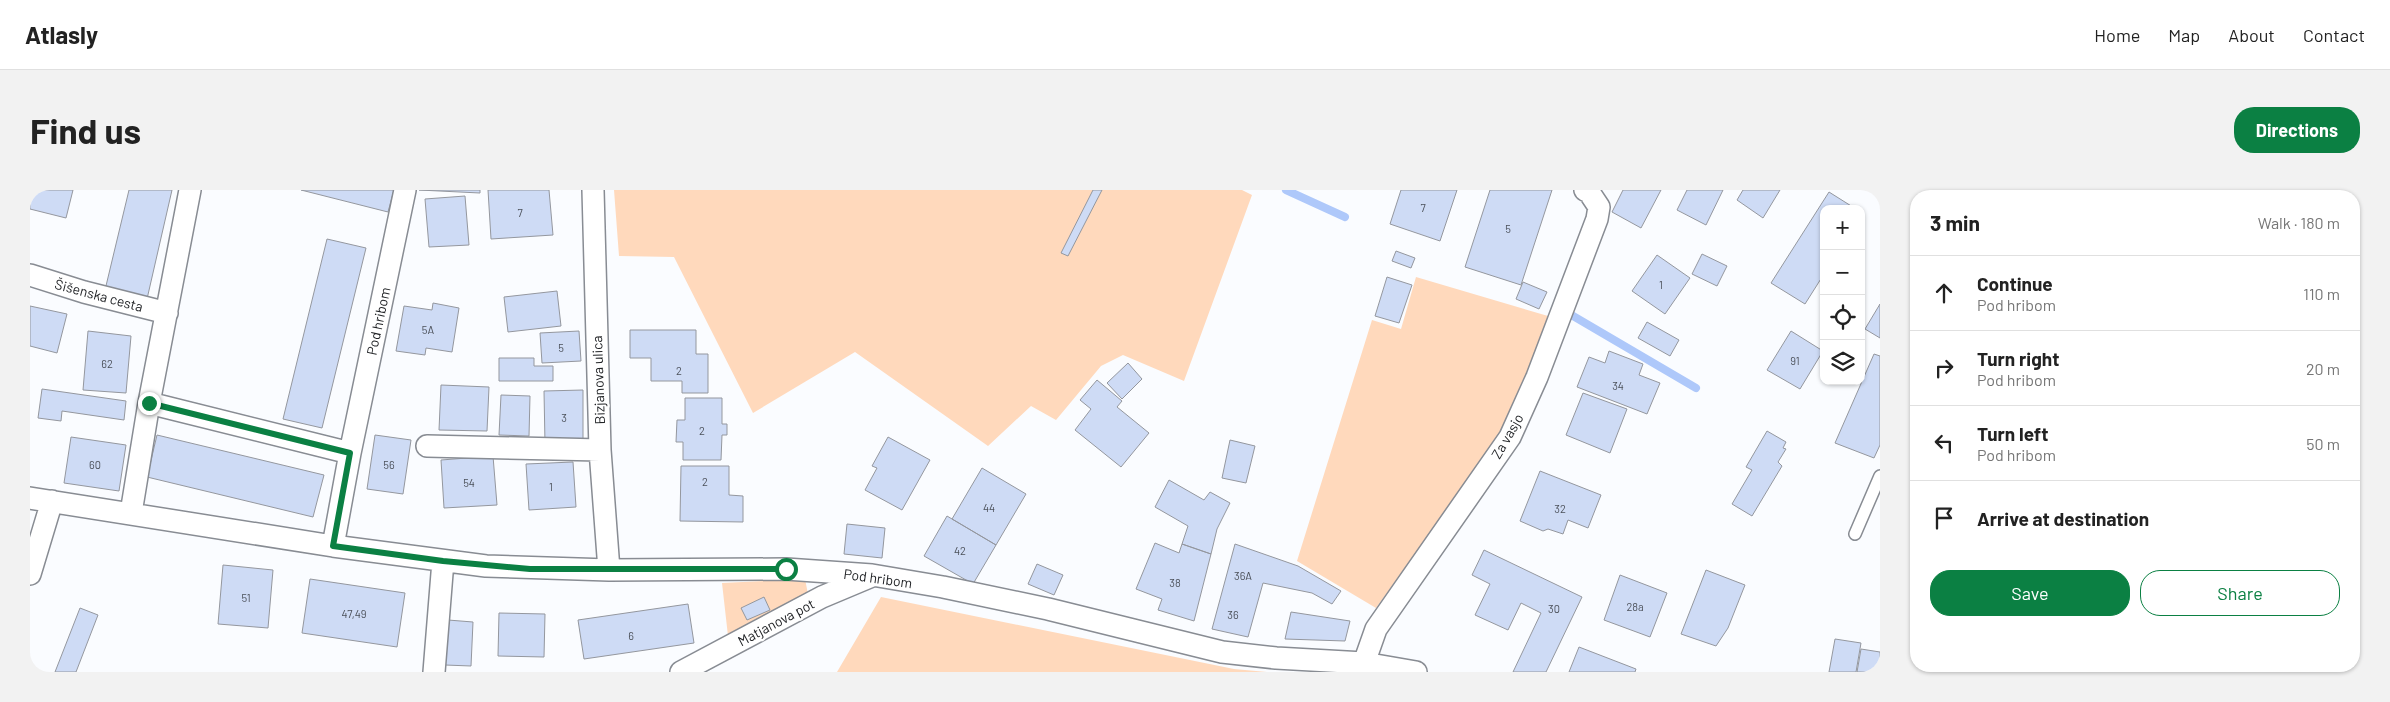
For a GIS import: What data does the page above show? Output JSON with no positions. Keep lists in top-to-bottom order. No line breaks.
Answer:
{"streets":{"street":["Šišenska cesta","Pod hribom","Bizjanova ulica","Za vasjo","Matjanova pot"]},"crossings":[["Pod hribom","Bizjanova ulica"],["Pod hribom","Za vasjo"],["Pod hribom","Matjanova pot"]],"house_numbers":["7","7","5","1","5A","5","91","62","2","34","3","2","60","56","2","54","1","44","32","42","36A","38","51","28a","30","47,49","36","6"],"page":{"header":"Atlasly","nav":["Home","Map","About","Contact"],"buttons":["Directions",["Save","Share"]],"title":"Find us","heading":["3 min","Walk · 180 m"],"map_buttons":["+","−"],"list":[["Continue","Pod hribom","110 m"],["Turn right","Pod hribom","20 m"],["Turn left","Pod hribom","50 m"],"Arrive at destination"]}}
